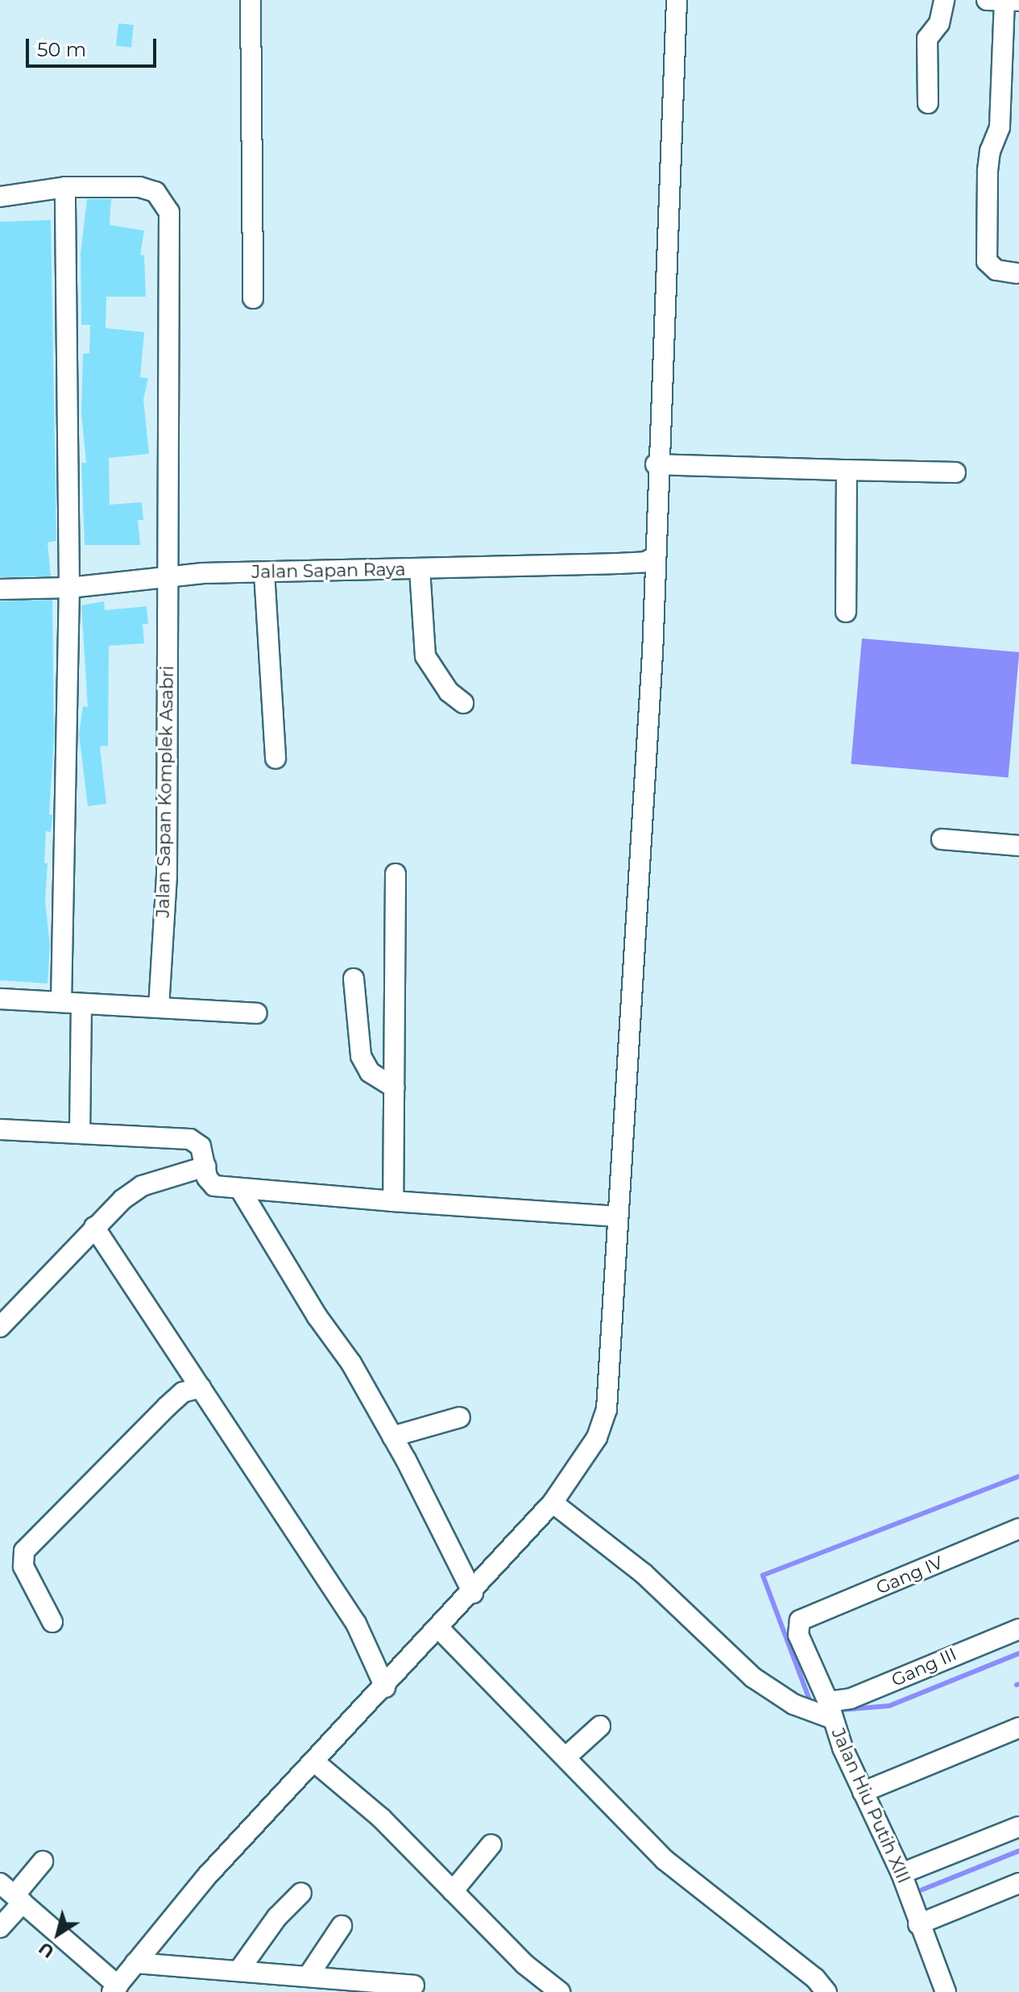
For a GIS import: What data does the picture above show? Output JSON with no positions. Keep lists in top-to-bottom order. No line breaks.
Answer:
{"streets":{"street":["Jalan Sapan Raya","Jalan Sapan Komplek Asabri","Gang IV","Gang III","Jalan Hiu Putih XIII"]},"crossings":[["Jalan Sapan Raya","Jalan Sapan Komplek Asabri"],["Gang IV","Jalan Hiu Putih XIII"],["Gang III","Jalan Hiu Putih XIII"]],"scale_bar":"50 m","north":"bottom left"}
